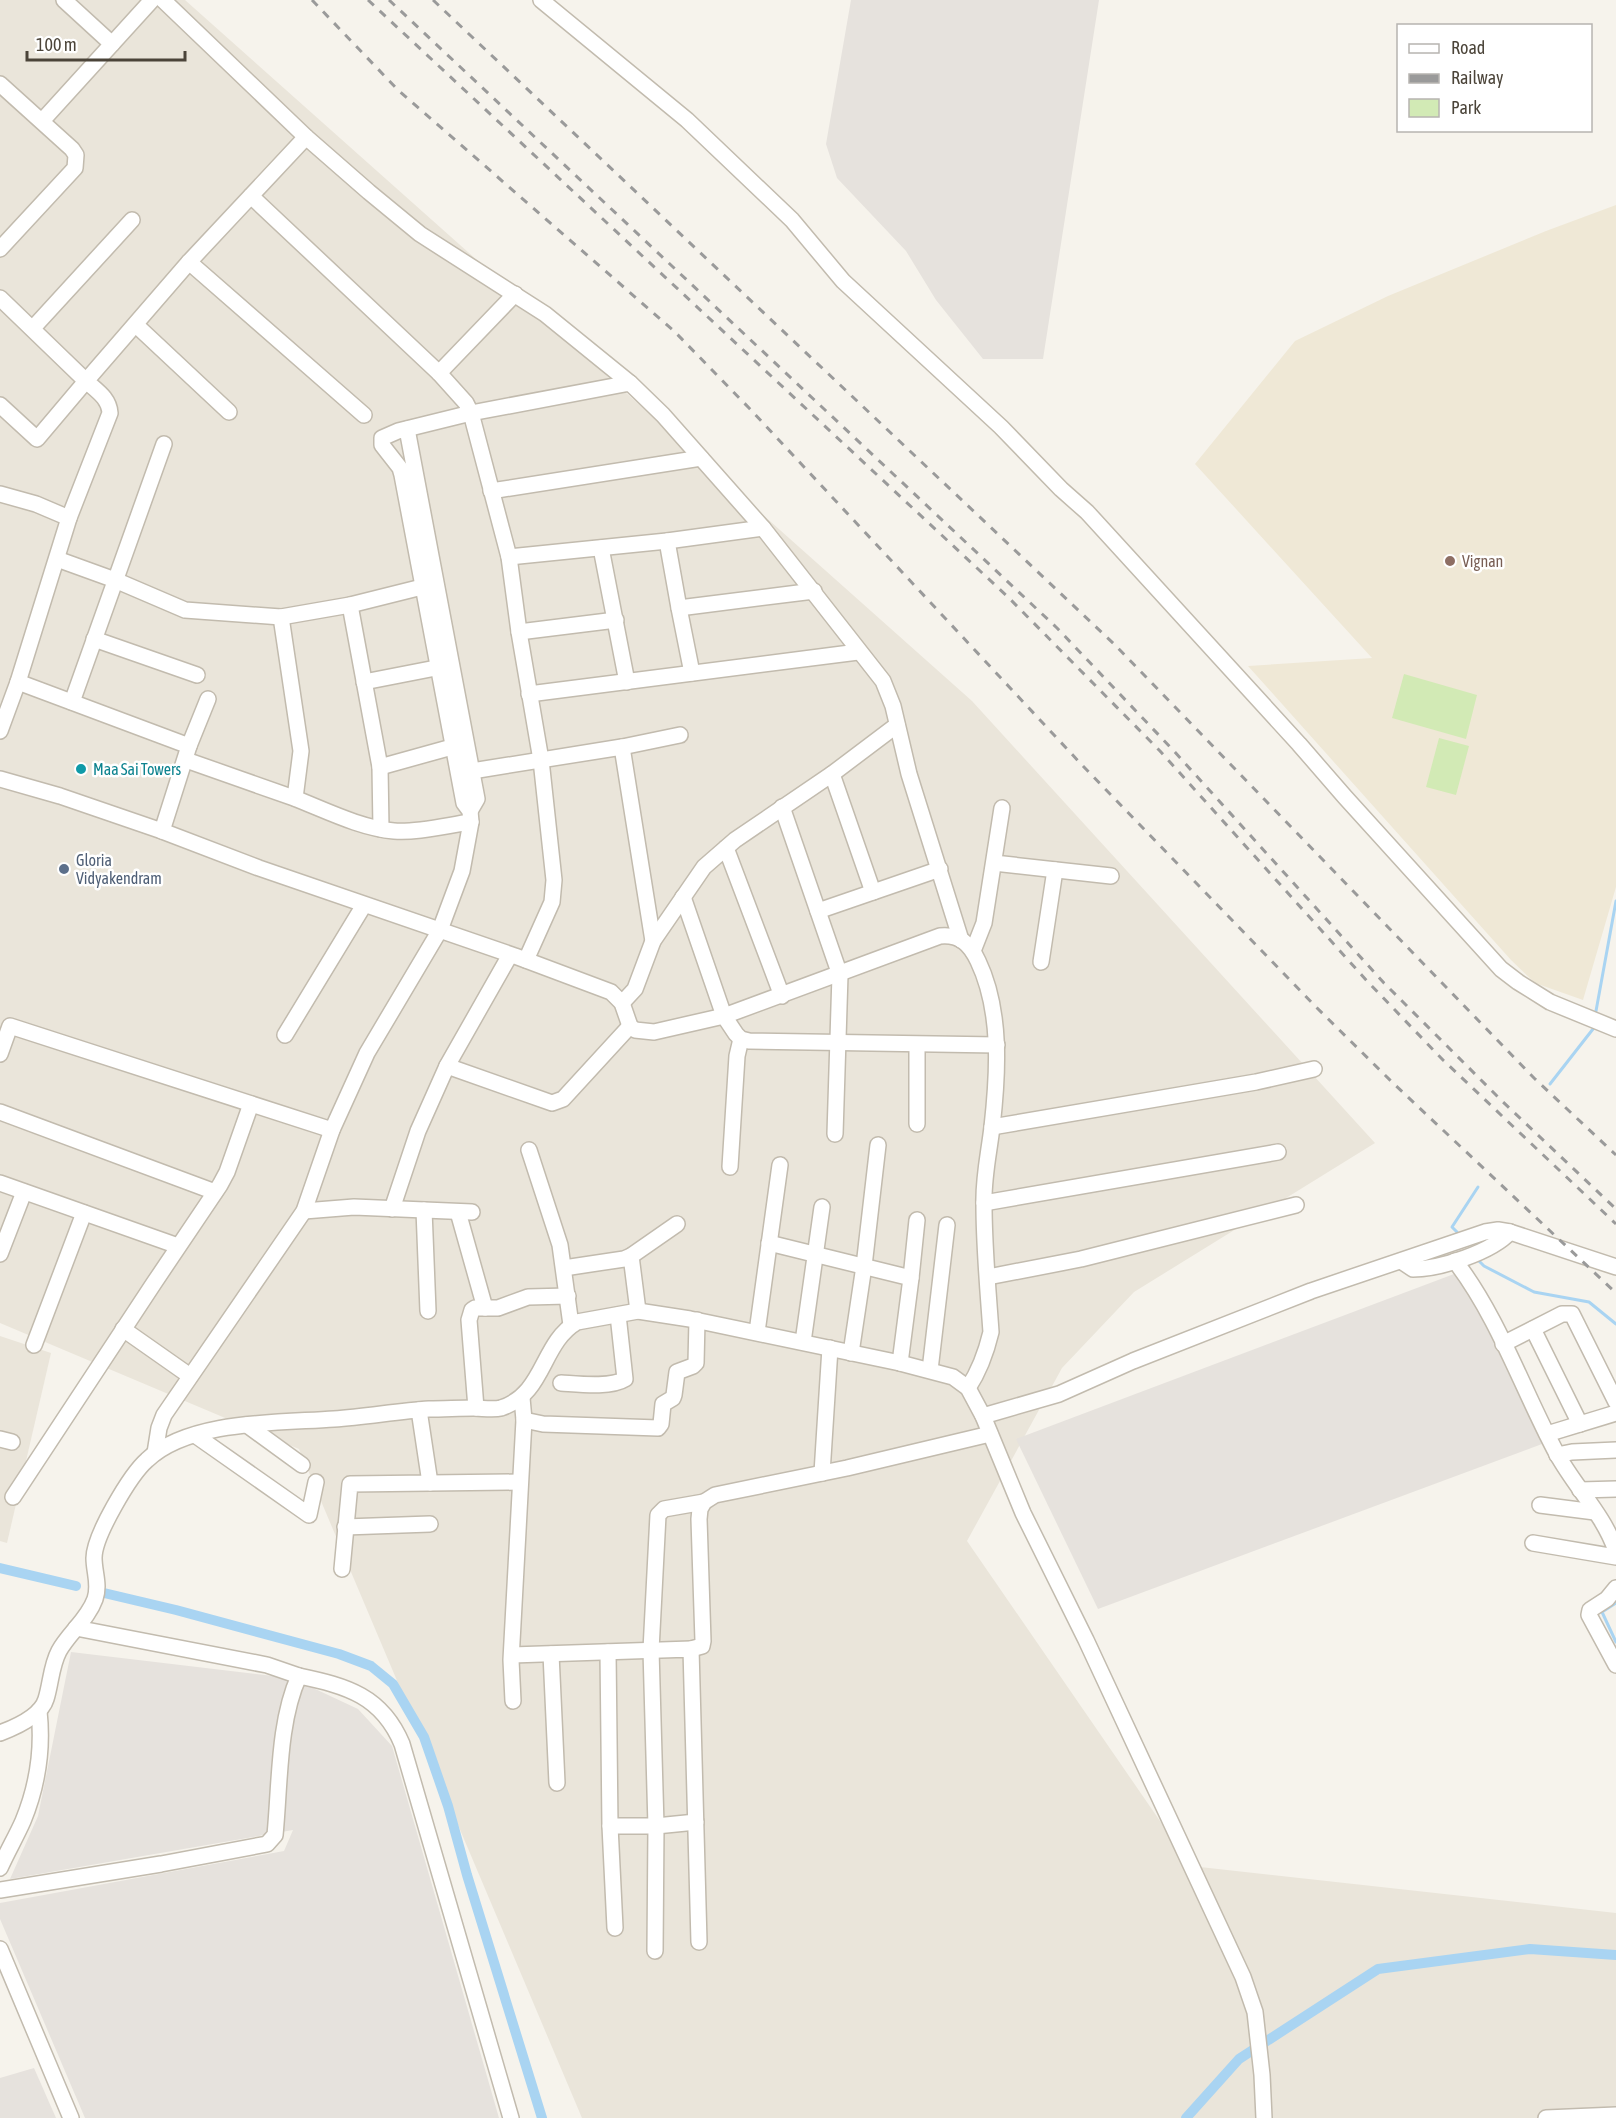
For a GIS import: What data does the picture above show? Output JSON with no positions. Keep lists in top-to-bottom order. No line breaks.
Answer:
{"places":["Vignan","Maa Sai Towers","Gloria Vidyakendram"],"legend":["Road","Railway","Park"],"scale_bar":"100 m"}
